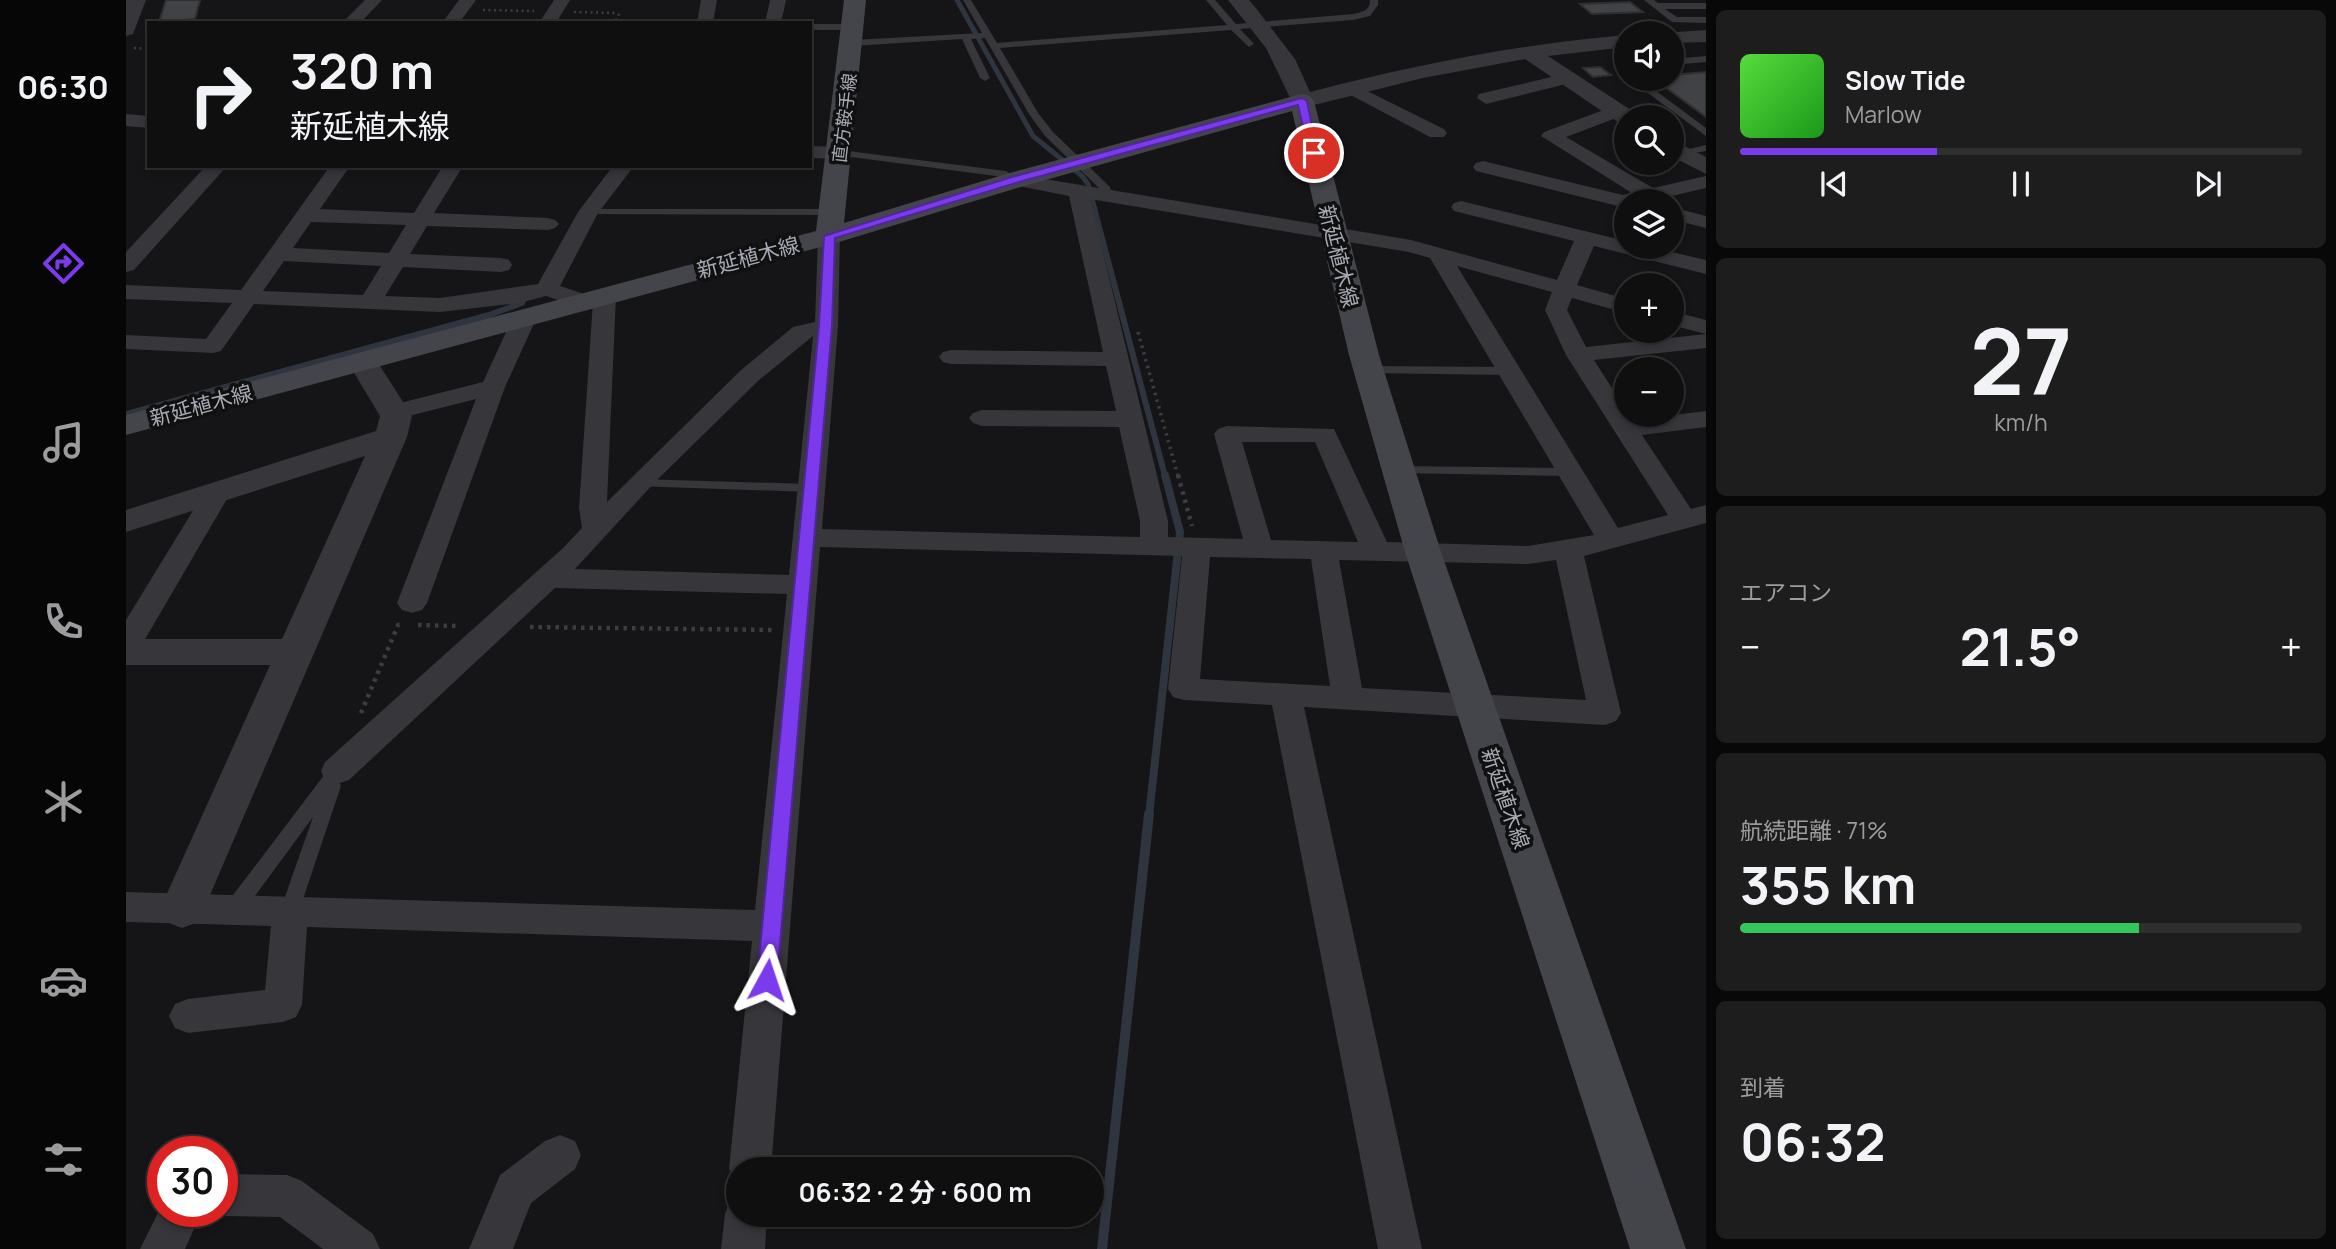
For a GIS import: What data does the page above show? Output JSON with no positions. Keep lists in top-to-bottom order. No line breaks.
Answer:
{"streets":{"main road":["直方鞍手線","新延植木線"]},"crossings":[["直方鞍手線","新延植木線"]],"page":{"tabs":"06:30","map_buttons":["+","−"],"turn":["320 m","新延植木線"],"song":["Slow Tide","Marlow"],"tile":[["27","km/h"],"エアコン",["航続距離 · 71%","355 km"],["到着","06:32"]],"heat":["−","21.5°","+"],"limit":"30","trip":"06:32 · 2 分 · 600 m"}}
